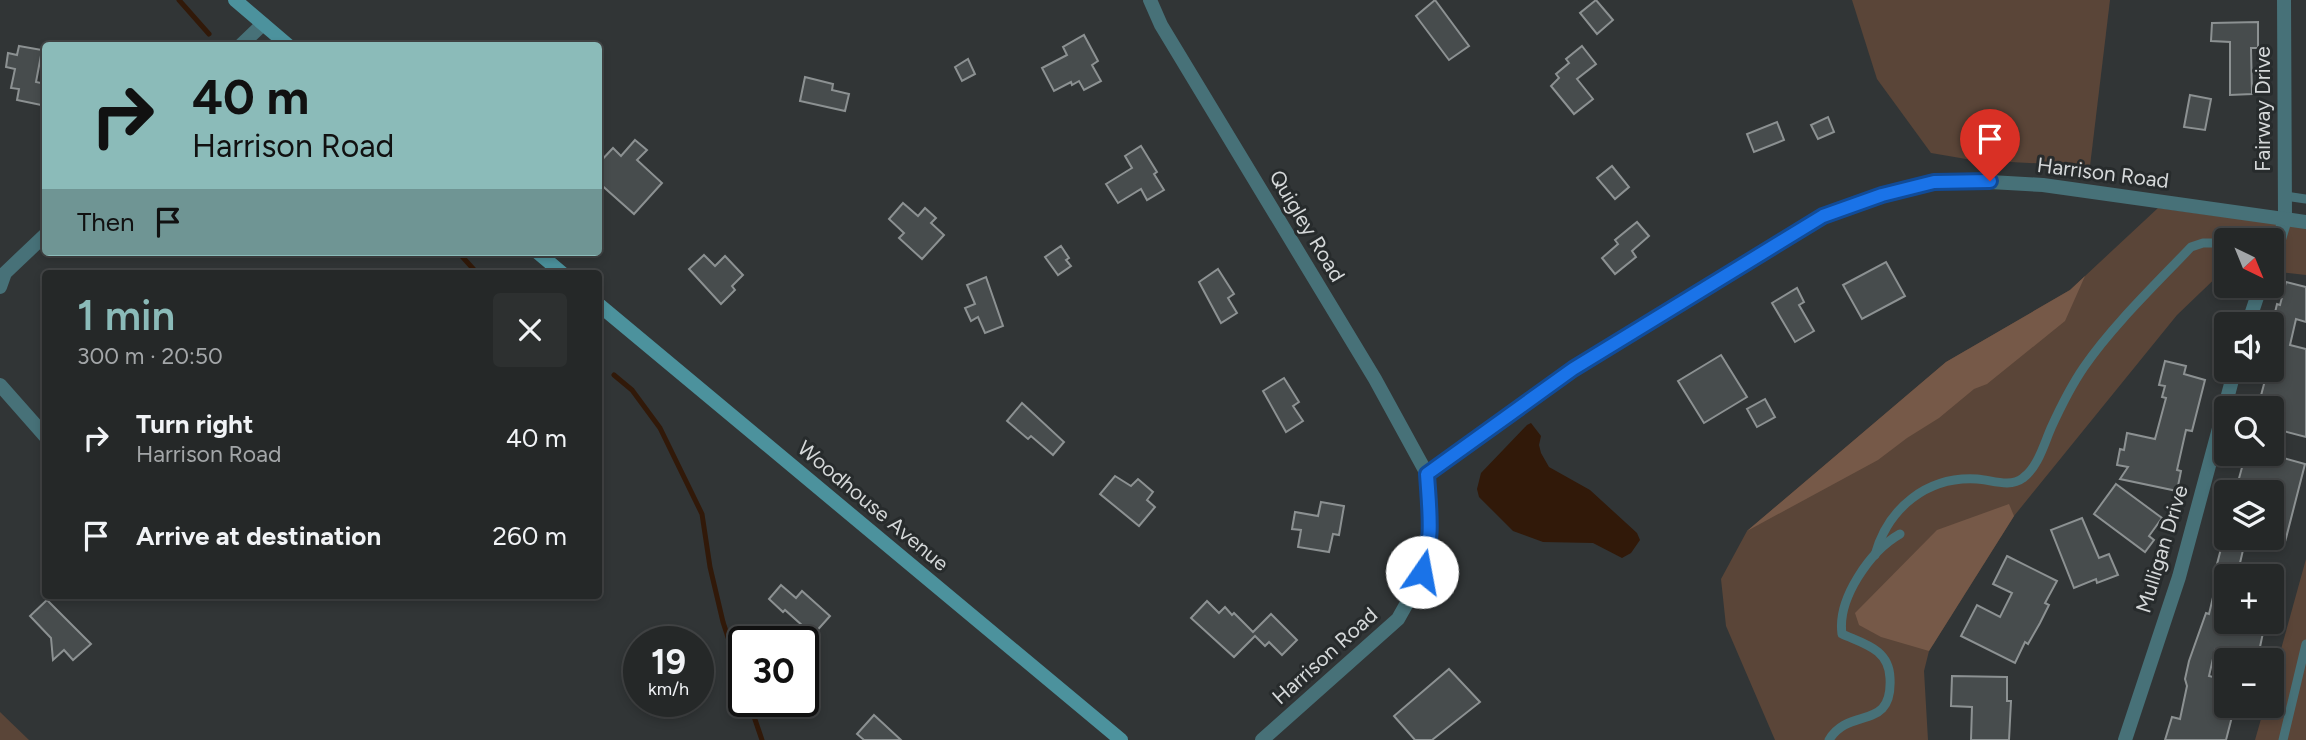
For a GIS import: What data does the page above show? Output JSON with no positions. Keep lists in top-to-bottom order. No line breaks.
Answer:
{"streets":{"main road":["Woodhouse Avenue"],"street":["Fairway Drive","Harrison Road","Quigley Road","Mulligan Drive"]},"crossings":[["Fairway Drive","Harrison Road"],["Harrison Road","Quigley Road"]],"north":"bottom right","page":{"turn":["40 m","Harrison Road"],"then":"Then","map_buttons":["+","−"],"heading":["1 min","300 m · 20:50"],"list":[{"name":"Turn right","note":"Harrison Road","value":"40 m"},{"name":"Arrive at destination","value":"260 m"}],"speed":"19 km/h","limit":"30"}}
